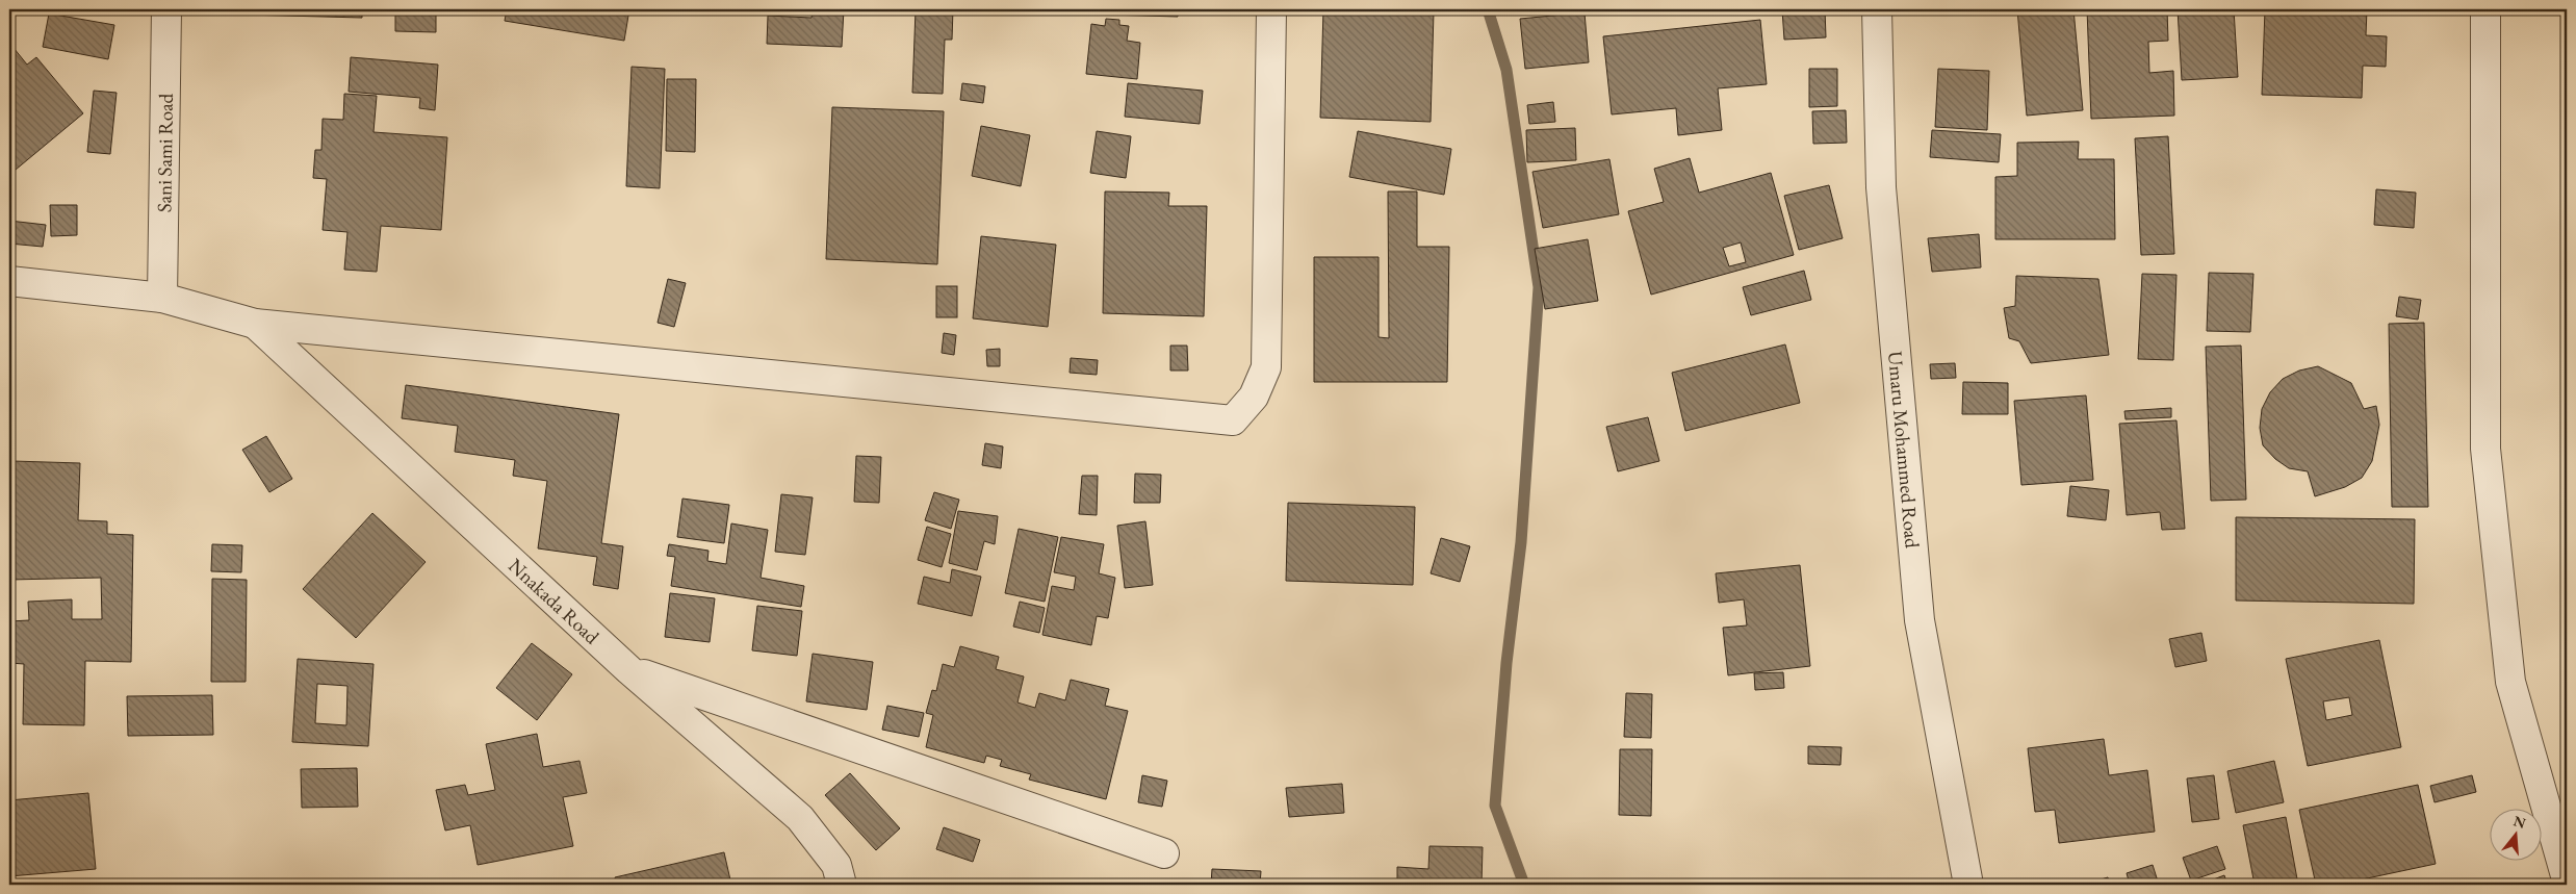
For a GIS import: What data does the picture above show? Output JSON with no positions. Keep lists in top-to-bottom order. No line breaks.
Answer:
{"streets":{"street":["Sani Sami Road","Umaru Mohammed Road","Nnakada Road"]},"north":"top"}
